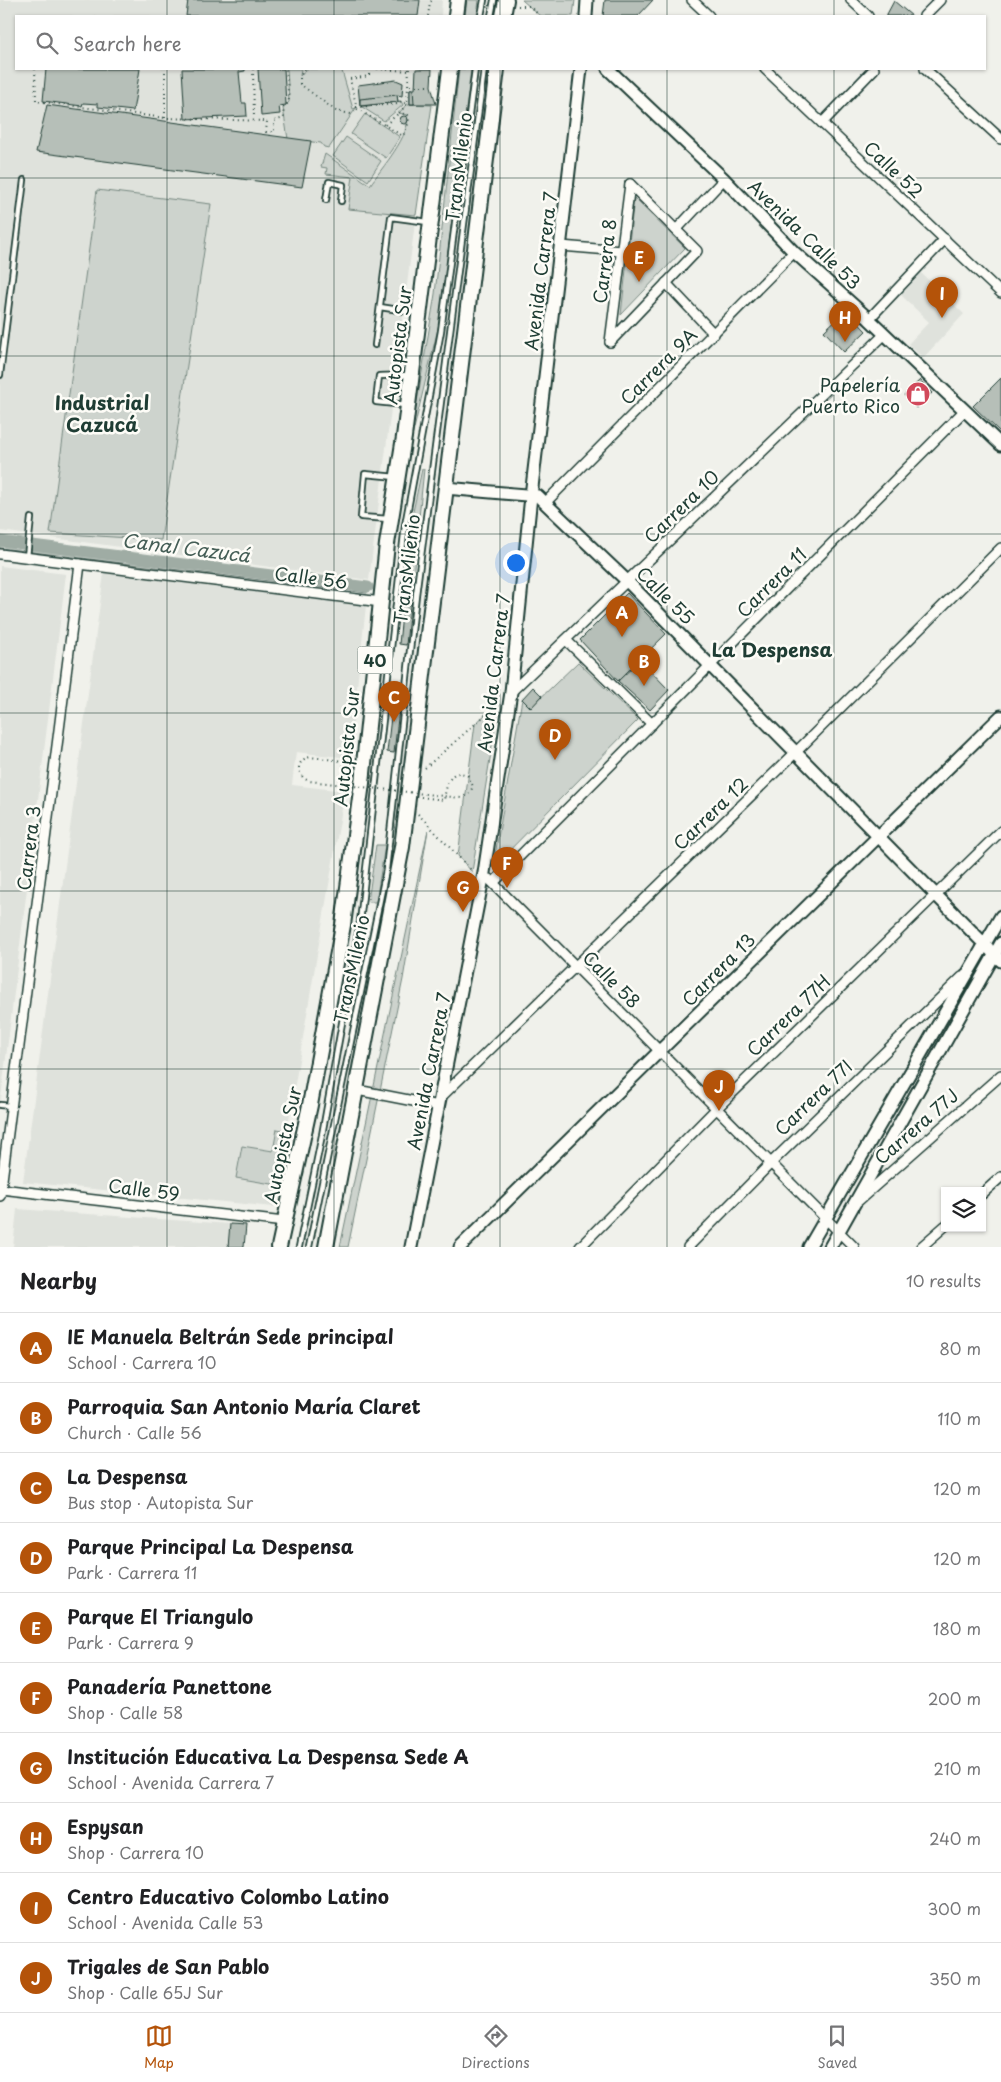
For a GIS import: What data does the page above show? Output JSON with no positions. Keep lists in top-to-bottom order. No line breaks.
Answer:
{"streets":{"highway":["Autopista Sur","40"],"street":["Calle 52","Avenida Calle 53","Carrera 8","Avenida Carrera 7","Carrera 9A","Carrera 10","Calle 56","Carrera 11","Calle 55","Carrera 12","Carrera 3","Carrera 13","Calle 58","Carrera 77H","Carrera 77I","Carrera 77J","Calle 59"],"lane":["TransMilenio"]},"crossings":[["Avenida Calle 53","Carrera 9A"],["Avenida Calle 53","Carrera 10"],["Avenida Calle 53","Carrera 11"],["Avenida Carrera 7","Carrera 10"],["Avenida Carrera 7","Calle 55"],["Avenida Carrera 7","Carrera 12"],["Avenida Carrera 7","Calle 58"],["Autopista Sur","Calle 56"],["Autopista Sur","Calle 59"],["Carrera 9A","Calle 55"],["Carrera 10","Calle 55"],["Calle 56","Carrera 3"],["Carrera 11","Calle 55"],["Carrera 11","Calle 58"],["Calle 55","Carrera 12"],["Calle 55","Carrera 13"],["Calle 55","Carrera 77H"],["Calle 55","Carrera 77I"],["Carrera 12","Calle 58"],["Carrera 3","Calle 59"],["Carrera 13","Calle 58"],["Calle 58","Carrera 77H"],["Calle 58","Carrera 77I"]],"districts":["Industrial Cazucá","La Despensa"],"water":["Canal Cazucá"],"places":{"shop":["Papelería Puerto Rico"]},"page":{"search":"Search here","pins":["E","I","H","A","B","C","D","F","G","J"],"heading":["Nearby","10 results"],"list":[{"mark":"A","name":"IE Manuela Beltrán Sede principal","note":"School · Carrera 10","value":"80 m"},{"mark":"B","name":"Parroquia San Antonio María Claret","note":"Church · Calle 56","value":"110 m"},{"mark":"C","name":"La Despensa","note":"Bus stop · Autopista Sur","value":"120 m"},{"mark":"D","name":"Parque Principal La Despensa","note":"Park · Carrera 11","value":"120 m"},{"mark":"E","name":"Parque El Triangulo","note":"Park · Carrera 9","value":"180 m"},{"mark":"F","name":"Panadería Panettone","note":"Shop · Calle 58","value":"200 m"},{"mark":"G","name":"Institución Educativa La Despensa Sede A","note":"School · Avenida Carrera 7","value":"210 m"},{"mark":"H","name":"Espysan","note":"Shop · Carrera 10","value":"240 m"},{"mark":"I","name":"Centro Educativo Colombo Latino","note":"School · Avenida Calle 53","value":"300 m"},{"mark":"J","name":"Trigales de San Pablo","note":"Shop · Calle 65J Sur","value":"350 m"}],"nav":["Map","Directions","Saved"]}}
